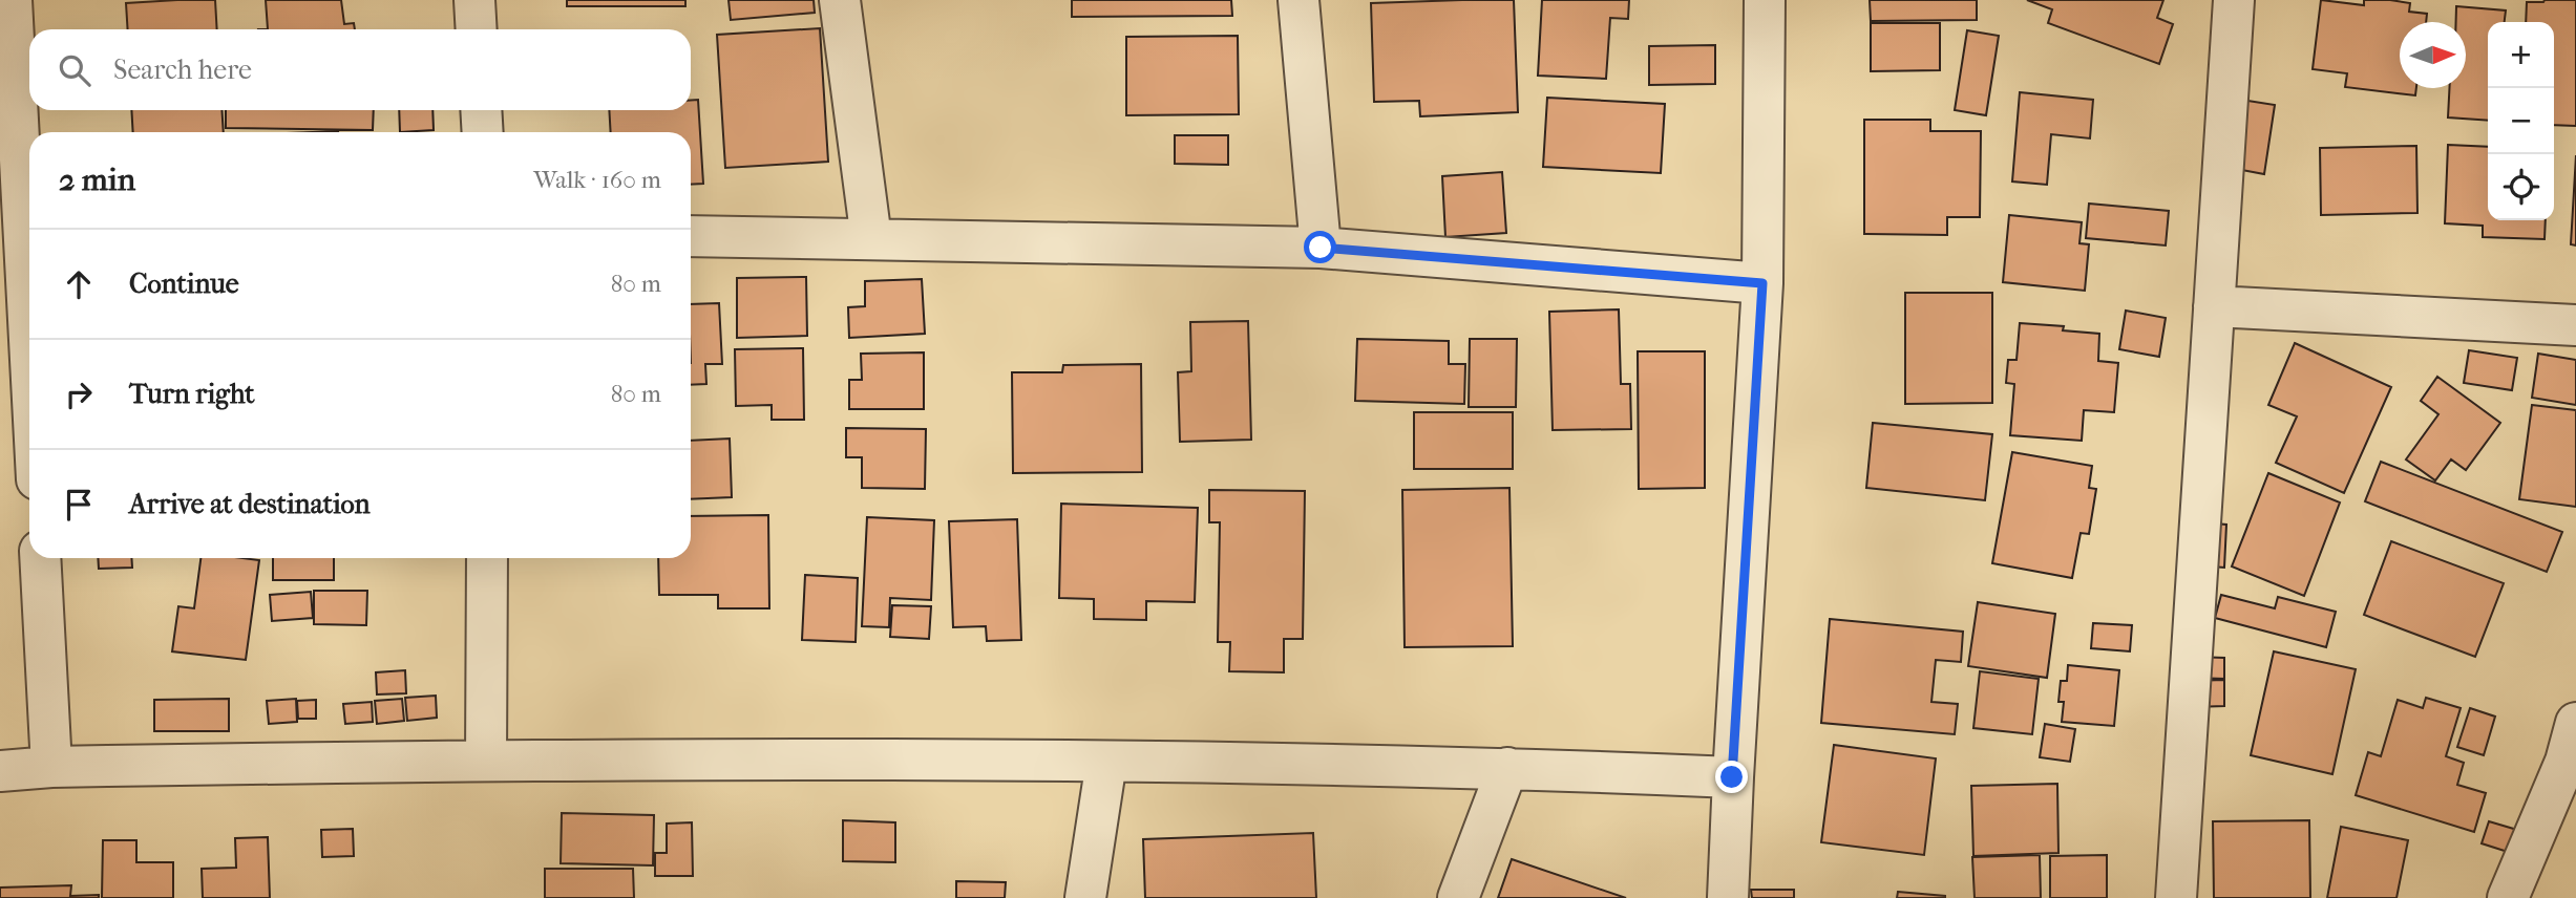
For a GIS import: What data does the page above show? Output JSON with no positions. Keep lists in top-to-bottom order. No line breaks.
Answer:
{"north":"right","page":{"map_buttons":["+","−"],"search":"Search here","heading":["2 min","Walk · 160 m"],"list":[["Continue","80 m"],["Turn right","80 m"],"Arrive at destination"]}}
